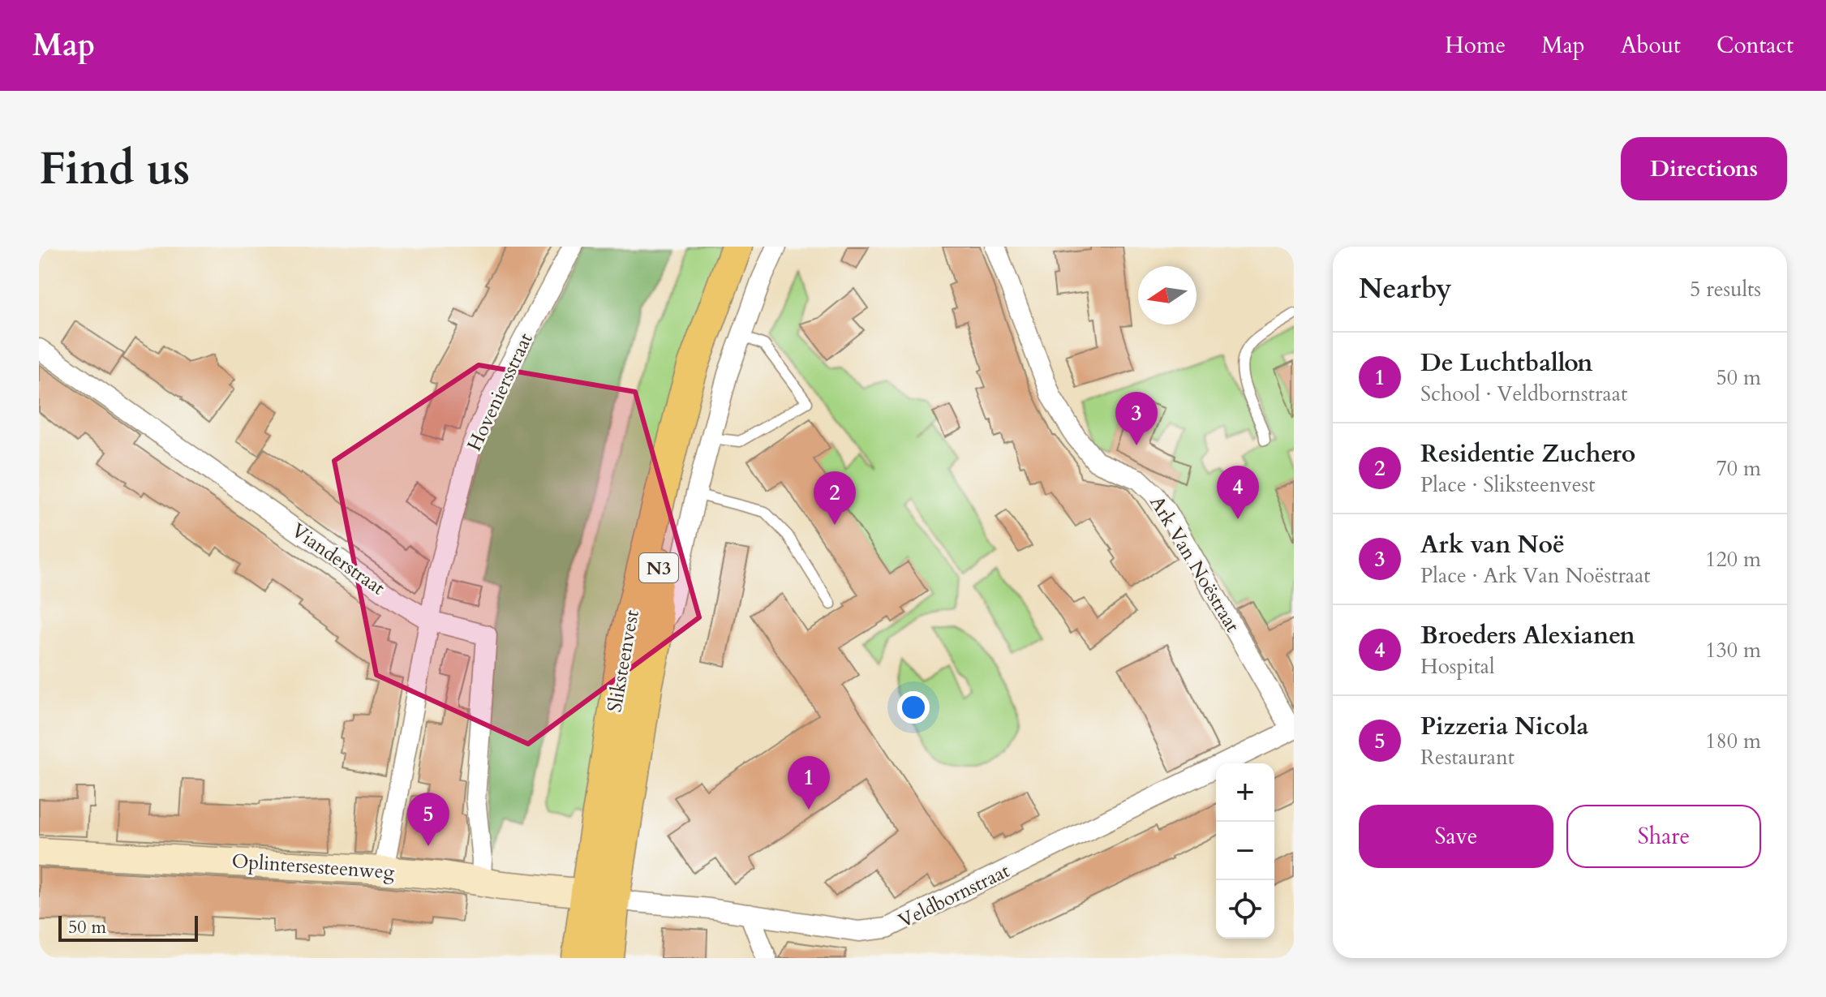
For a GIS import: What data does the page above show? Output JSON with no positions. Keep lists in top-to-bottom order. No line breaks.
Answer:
{"streets":{"main road":["N3","Sliksteenvest"],"street":["Hoveniersstraat","Vianderstraat","Ark Van Noëstraat","Oplintersesteenweg","Veldbornstraat"]},"crossings":[["Hoveniersstraat","Vianderstraat"],["Ark Van Noëstraat","Veldbornstraat"],["N3","Sliksteenvest"],["N3","Oplintersesteenweg"],["N3","Veldbornstraat"],["Sliksteenvest","Oplintersesteenweg"],["Sliksteenvest","Veldbornstraat"],["Oplintersesteenweg","Veldbornstraat"]],"scale_bar":"50 m","north":"left","page":{"header":"Map","nav":["Home","Map","About","Contact"],"buttons":["Directions",["Save","Share"]],"title":"Find us","heading":["Nearby","5 results"],"list":[{"mark":"1","name":"De Luchtballon","note":"School · Veldbornstraat","value":"50 m"},{"mark":"2","name":"Residentie Zuchero","note":"Place · Sliksteenvest","value":"70 m"},{"mark":"3","name":"Ark van Noë","note":"Place · Ark Van Noëstraat","value":"120 m"},{"mark":"4","name":"Broeders Alexianen","note":"Hospital","value":"130 m"},{"mark":"5","name":"Pizzeria Nicola","note":"Restaurant","value":"180 m"}],"pins":["3","4","2","1","5"],"map_buttons":["+","−"],"scale":"50 m"}}
